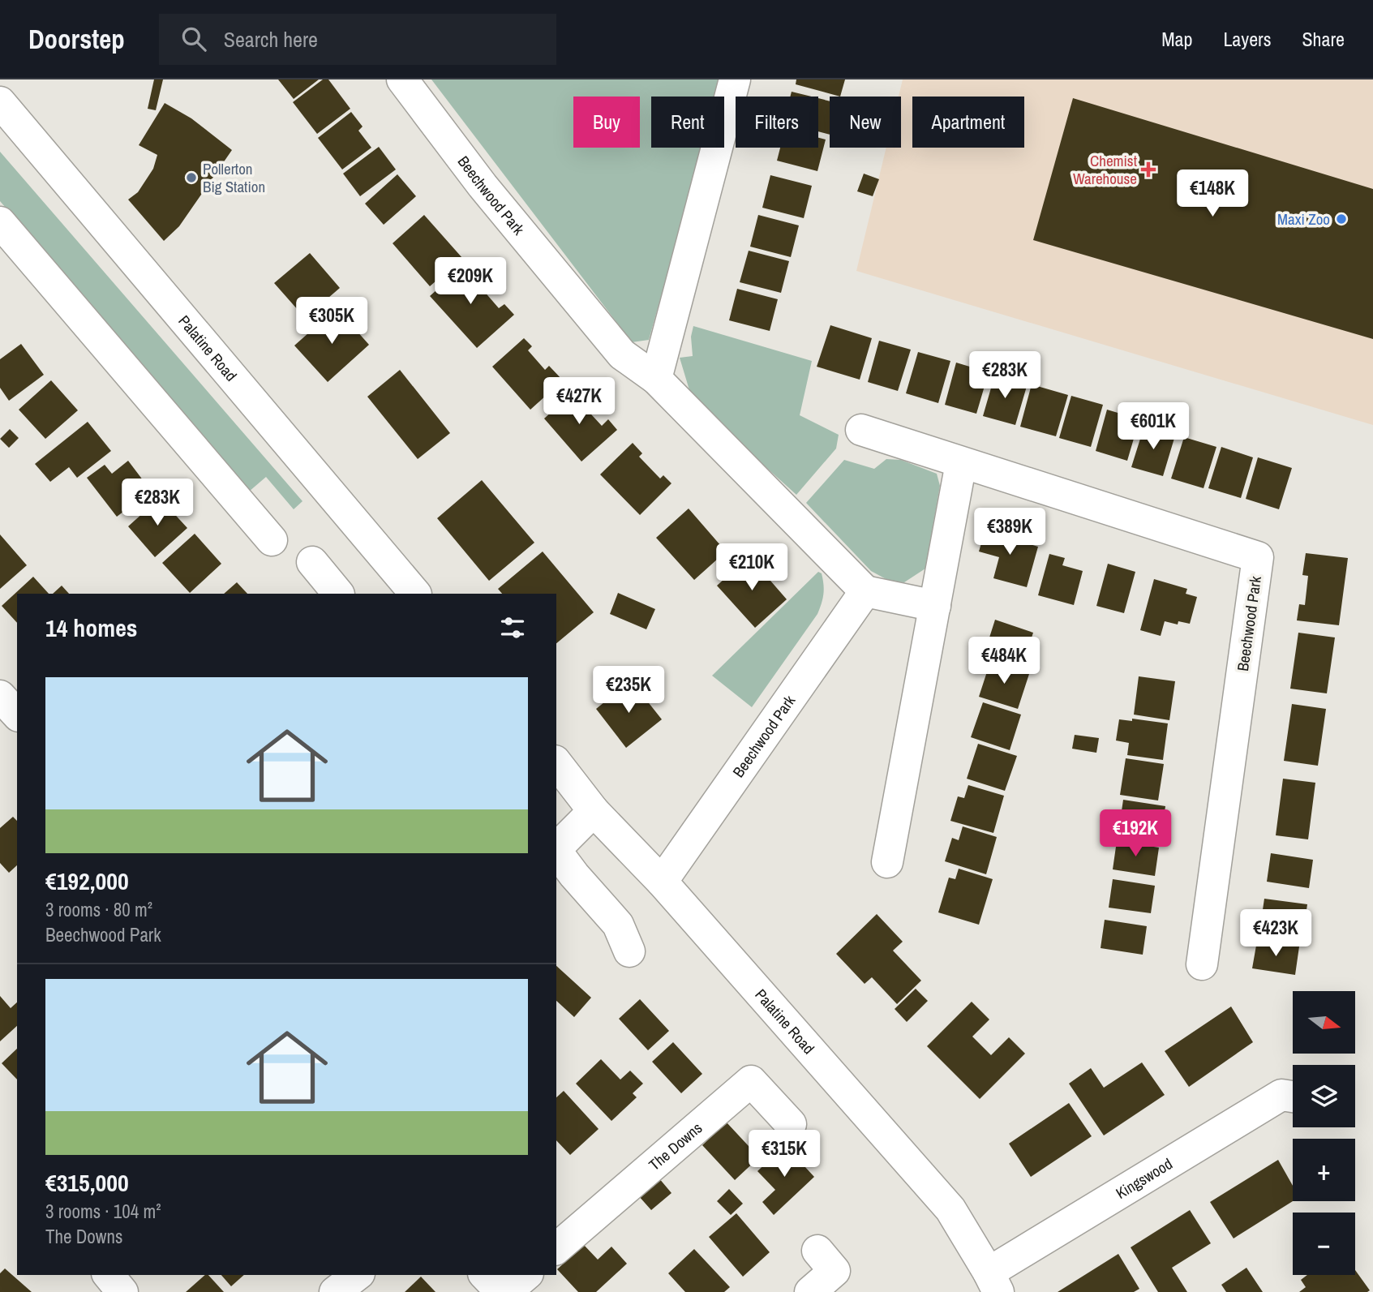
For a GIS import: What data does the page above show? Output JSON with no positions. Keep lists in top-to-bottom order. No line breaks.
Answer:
{"streets":{"street":["Beechwood Park","Palatine Road","The Downs","Kingswood"]},"crossings":[["Beechwood Park","Palatine Road"],["Palatine Road","Kingswood"]],"places":{"health":["Chemist Warehouse"],"other":["Pollerton Big Station","Maxi Zoo"]},"north":"right","page":{"header":"Doorstep","search":"Search here","nav":["Map","Layers","Share"],"chip":["Buy","Rent","Filters","New","Apartment"],"price":["€148K","€209K","€305K","€283K","€427K","€601K","€283K","€389K","€210K","€484K","€235K","€192K","€423K","€315K"],"heading":"14 homes","list":[{"name":"€192,000","note":"3 rooms · 80 m² · Beechwood Park"},{"name":"€315,000","note":"3 rooms · 104 m² · The Downs"}],"map_buttons":["+","−"]}}
